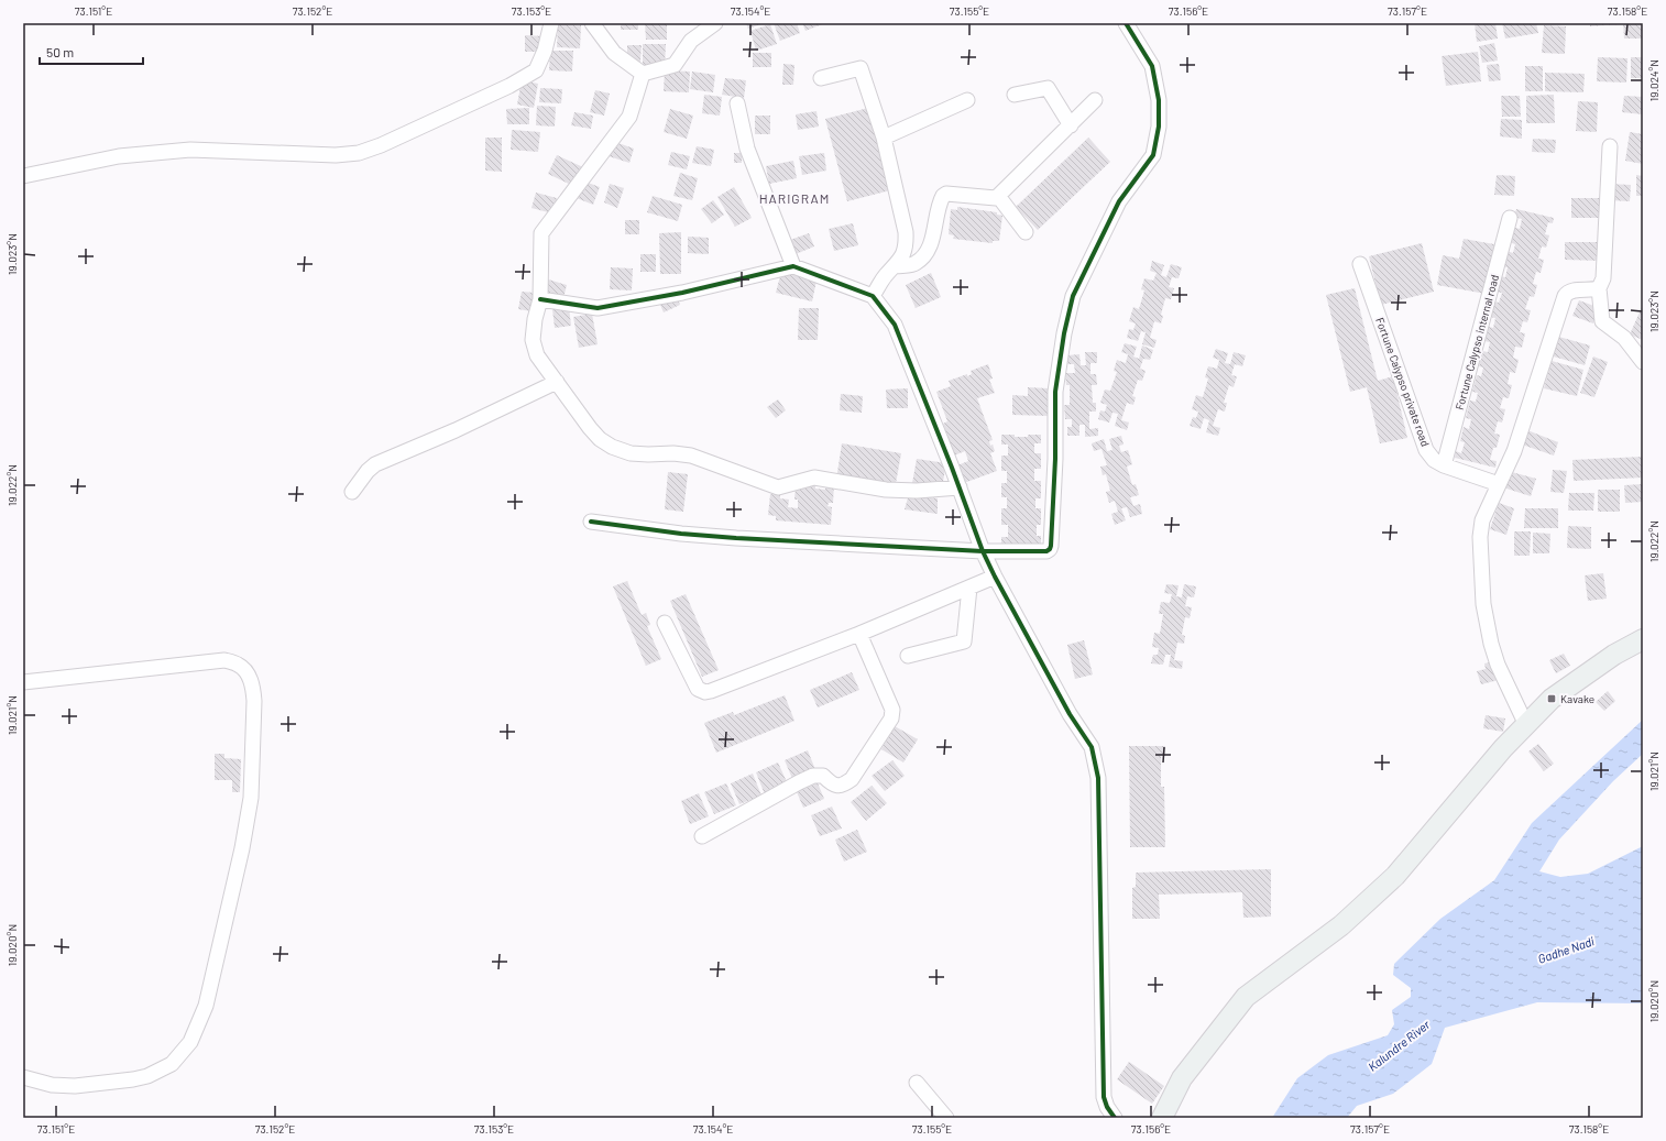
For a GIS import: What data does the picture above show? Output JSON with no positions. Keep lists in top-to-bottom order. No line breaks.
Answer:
{"streets":{"street":["Fortune Calypso internal road","Fortune Calypso private road"]},"crossings":[["Fortune Calypso internal road","Fortune Calypso private road"]],"districts":["HARIGRAM"],"water":["Gadhe Nadi","Kalundre River"],"places":{"transit":["Kavake"]},"scale_bar":"50 m","coordinates":["73.151°E","73.152°E","73.153°E","73.154°E","73.155°E","73.156°E","73.157°E","73.158°E","19.024°N","19.023°N","19.022°N","19.021°N","19.020°N"]}
